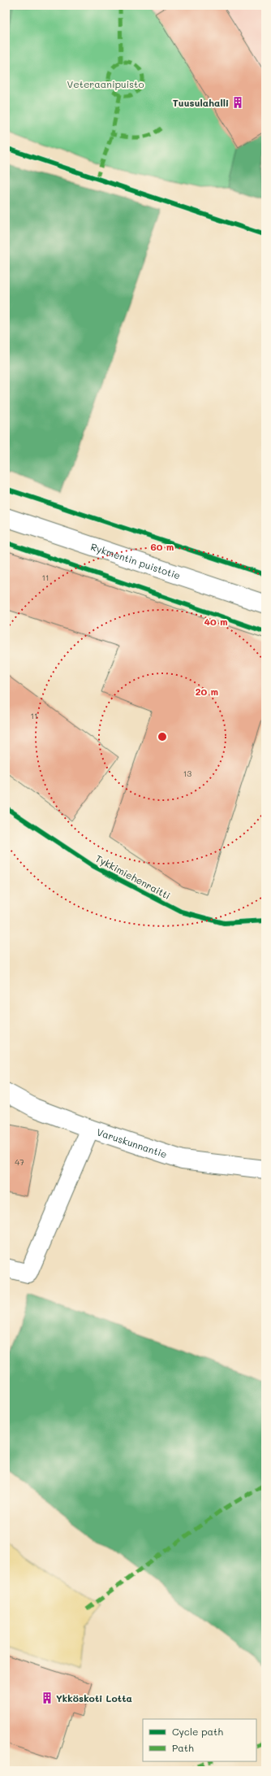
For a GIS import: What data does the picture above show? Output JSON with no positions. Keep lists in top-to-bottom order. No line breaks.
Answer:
{"streets":{"street":["Rykmentin puistotie","Varuskunnantie"],"cycle path":["Tykkimiehenraitti"]},"parks":["Veteraanipuisto"],"places":{"building":["Tuusulahalli","Ykköskoti Lotta"]},"house_numbers":["11","11","13","47"],"legend":["Cycle path","Path"],"rings":["60 m","40 m","20 m"]}
